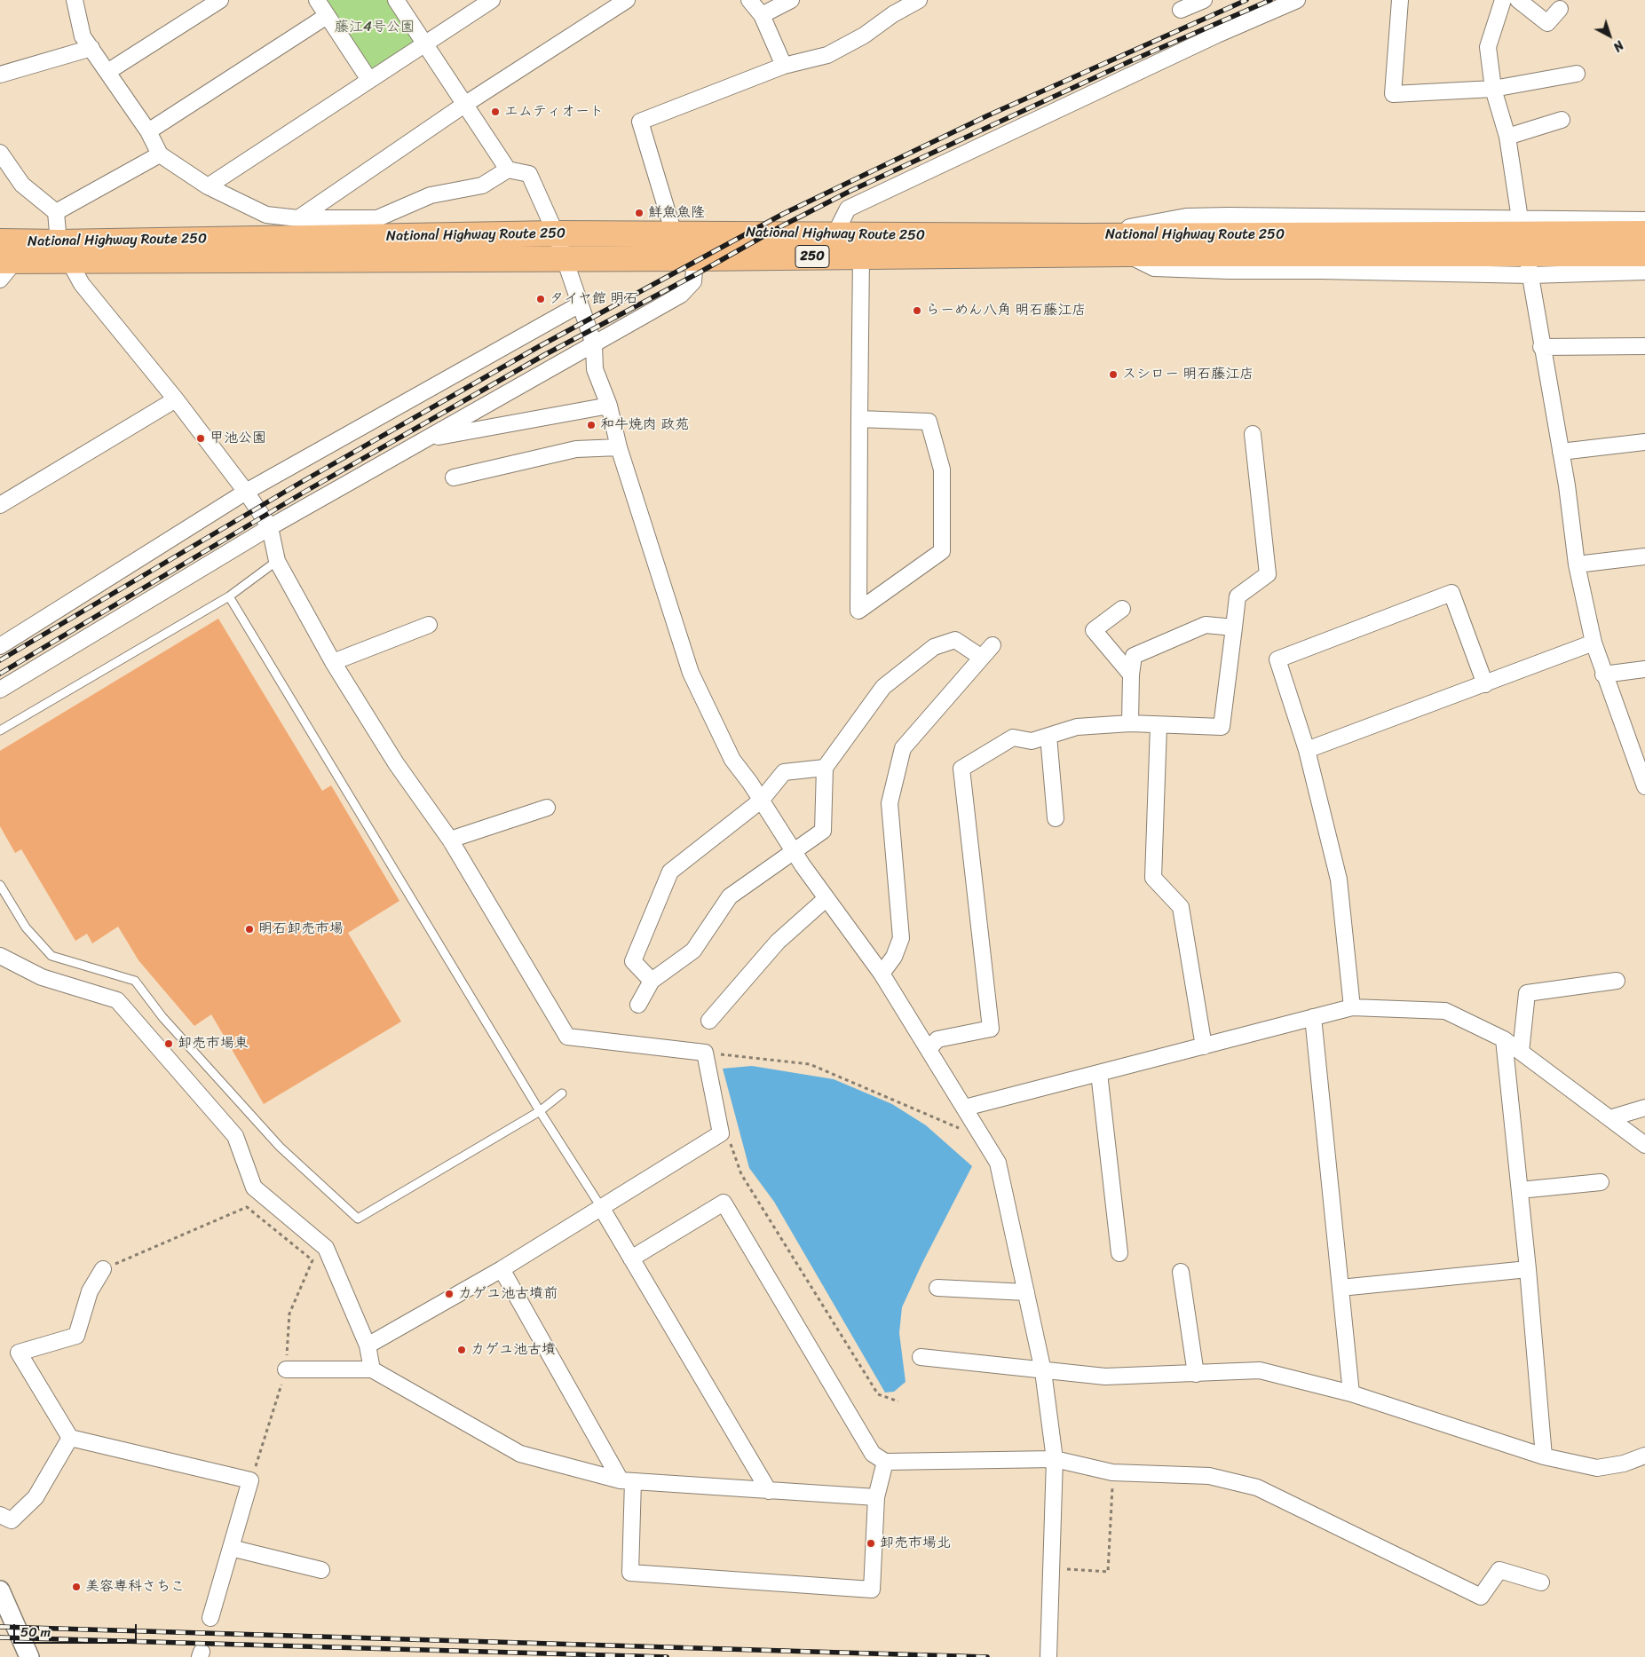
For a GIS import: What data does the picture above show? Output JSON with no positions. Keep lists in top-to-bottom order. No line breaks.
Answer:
{"streets":{"highway":["National Highway Route 250","250"]},"parks":["藤江4号公園"],"places":["エムティオート","鮮魚魚隆","タイヤ館 明石","らーめん八角 明石藤江店","スシロー 明石藤江店","和牛焼肉 政苑","甲池公園","明石卸売市場","卸売市場東","カゲユ池古墳前","カゲユ池古墳","卸売市場北","美容専科さちこ"],"scale_bar":"50 m","north":"bottom right"}
